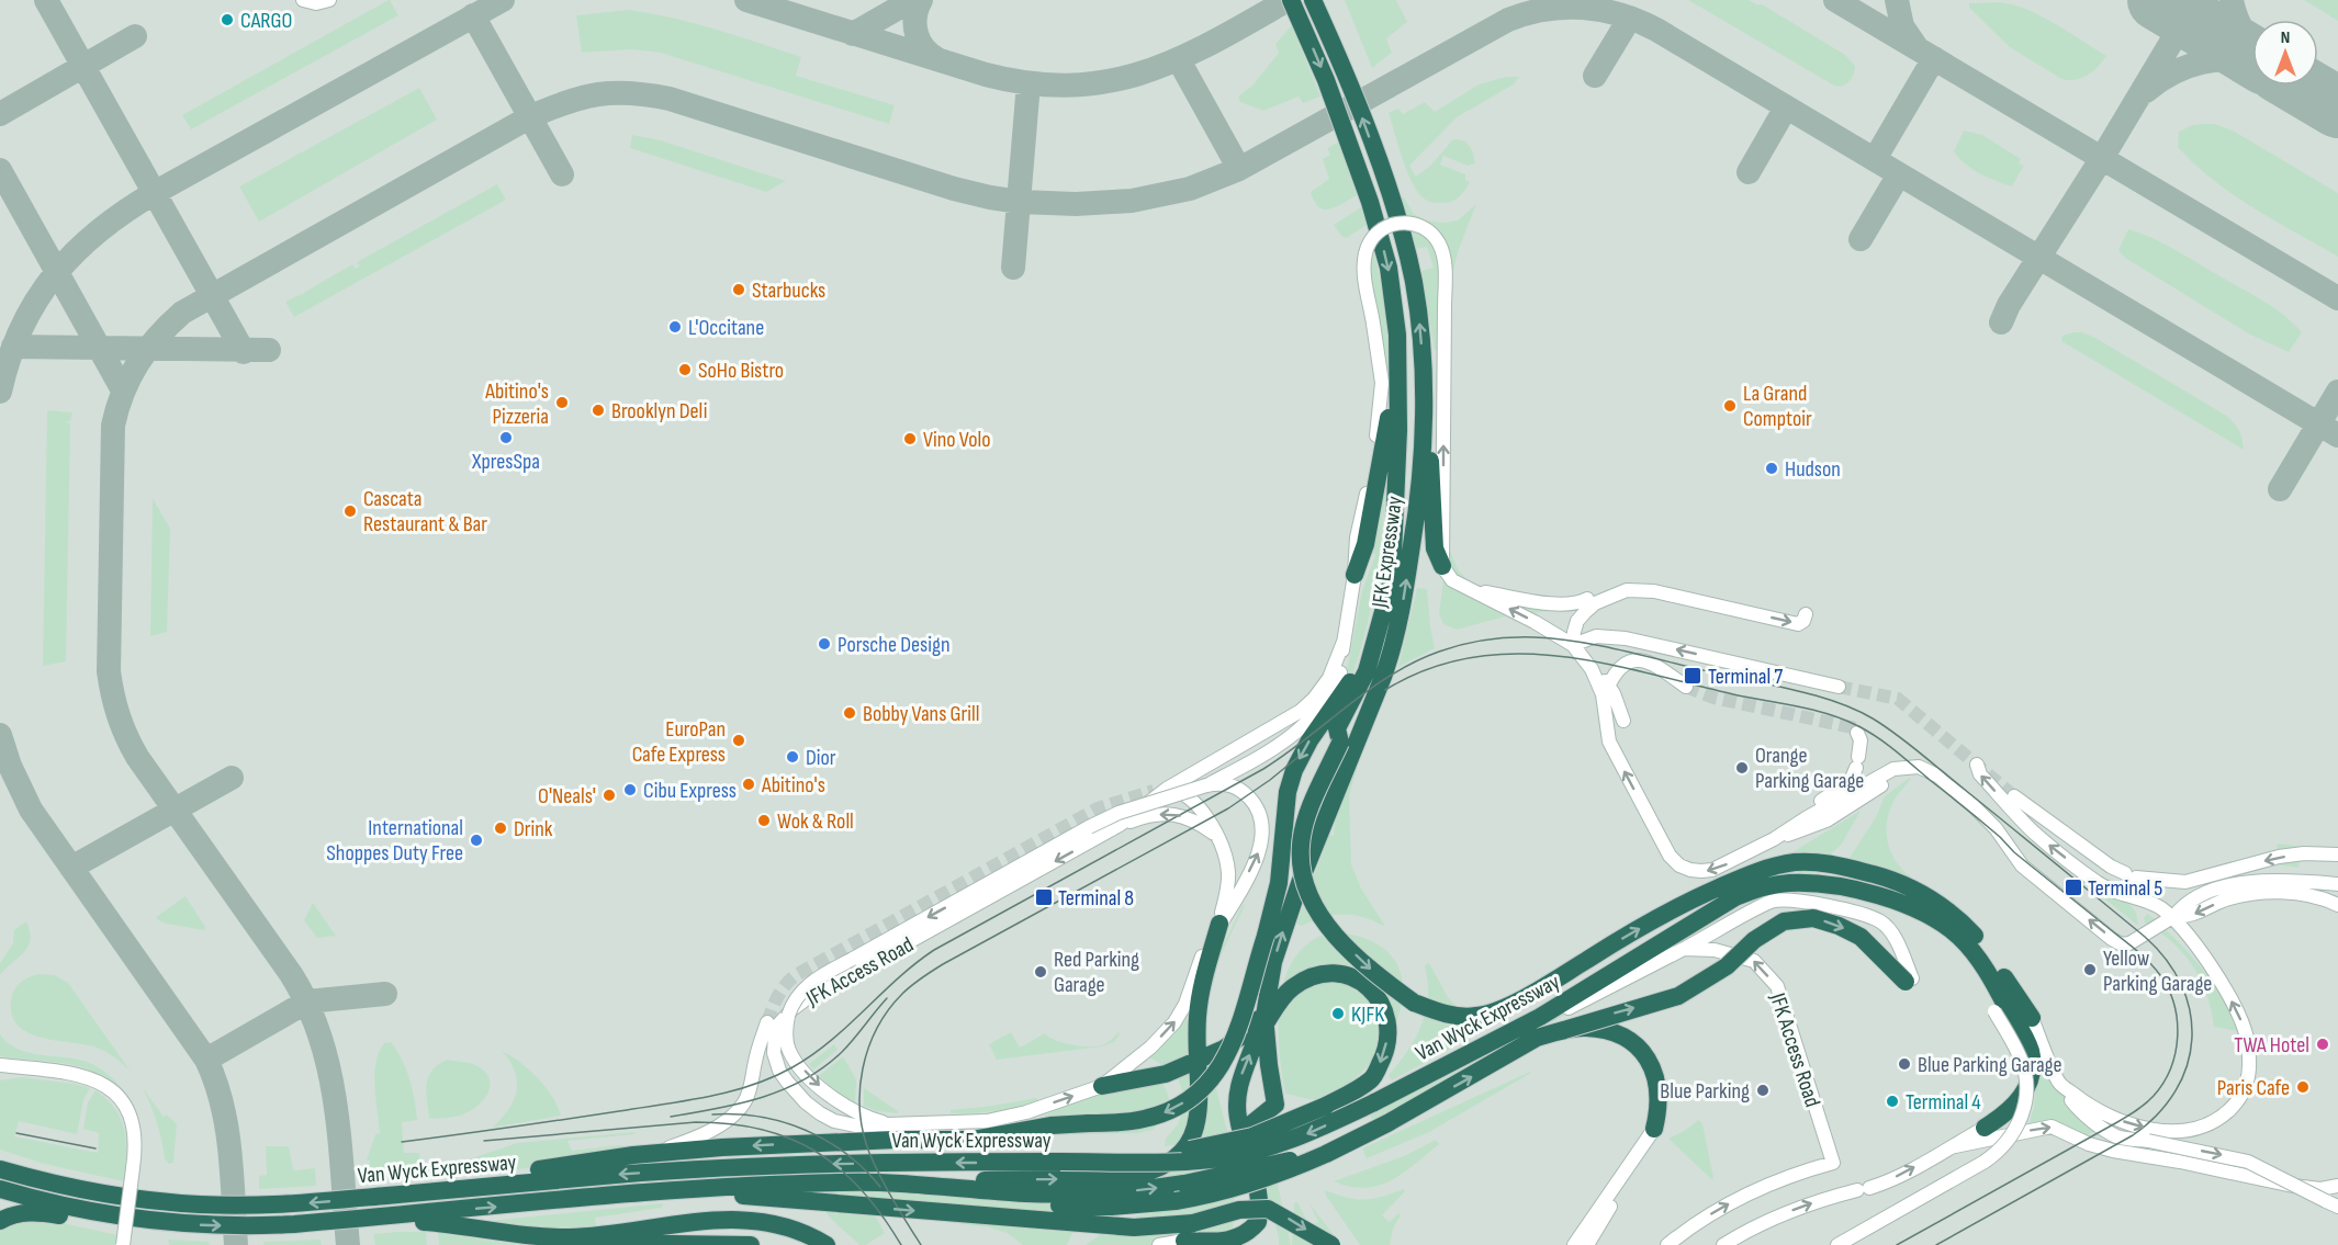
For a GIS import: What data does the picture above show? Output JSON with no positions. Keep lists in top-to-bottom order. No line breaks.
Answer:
{"streets":{"highway":["JFK Expressway","Van Wyck Expressway"],"street":["JFK Access Road"]},"places":{"other":["CARGO","Starbucks","L'Occitane","SoHo Bistro","Abitino's Pizzeria","La Grand Comptoir","Brooklyn Deli","XpresSpa","Vino Volo","Hudson","Cascata Restaurant & Bar","Porsche Design","Bobby Vans Grill","EuroPan Cafe Express","Dior","Orange Parking Garage","Abitino's","Cibu Express","O'Neals'","Wok & Roll","Drink","International Shoppes Duty Free","Yellow Parking Garage","Red Parking Garage","KJFK","TWA Hotel","Blue Parking Garage","Paris Cafe","Blue Parking","Terminal 4"],"transit":["Terminal 7","Terminal 5","Terminal 8"]},"north":"top"}
